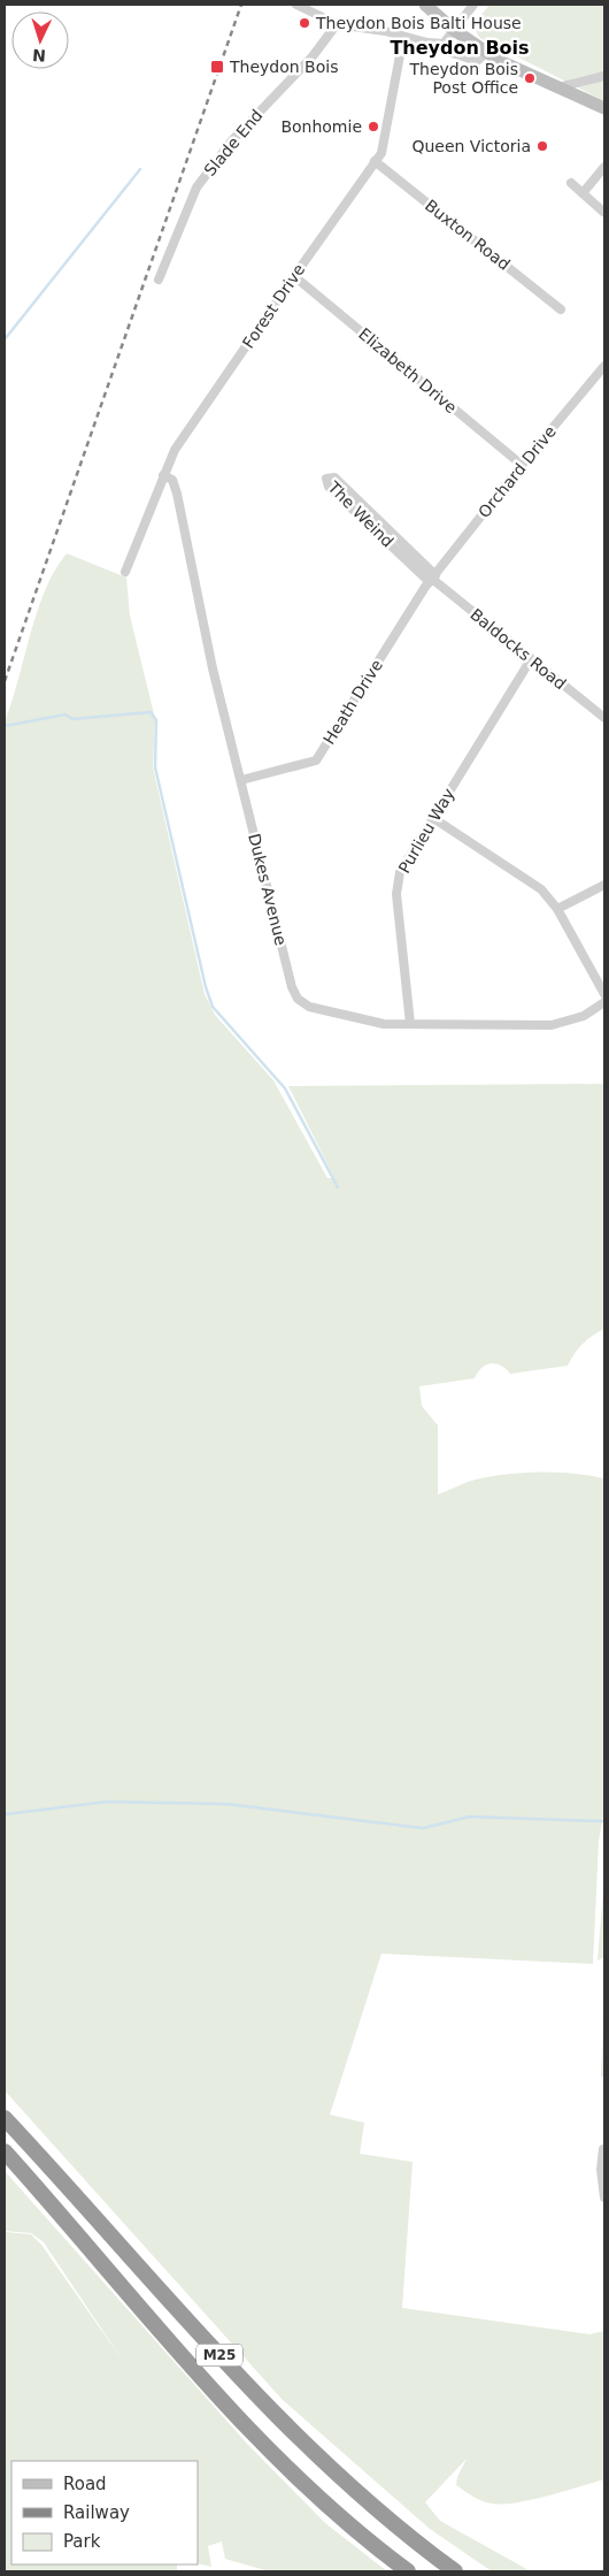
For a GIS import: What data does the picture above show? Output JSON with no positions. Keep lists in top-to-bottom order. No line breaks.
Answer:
{"streets":{"highway":["M25"],"street":["Slade End","Buxton Road","Forest Drive","Elizabeth Drive","Orchard Drive","The Weind","Baldocks Road","Heath Drive","Purlieu Way","Dukes Avenue"]},"crossings":[["Buxton Road","Forest Drive"],["Forest Drive","Elizabeth Drive"],["Forest Drive","Dukes Avenue"],["Elizabeth Drive","Orchard Drive"],["Orchard Drive","The Weind"],["Orchard Drive","Baldocks Road"],["Orchard Drive","Heath Drive"],["The Weind","Baldocks Road"],["The Weind","Heath Drive"],["Baldocks Road","Heath Drive"],["Baldocks Road","Purlieu Way"],["Heath Drive","Dukes Avenue"],["Purlieu Way","Dukes Avenue"]],"districts":["Theydon Bois"],"places":{"other":["Theydon Bois Balti House","Theydon Bois Post Office","Bonhomie","Queen Victoria"],"transit":["Theydon Bois"]},"legend":["Road","Railway","Park"],"north":"bottom"}
